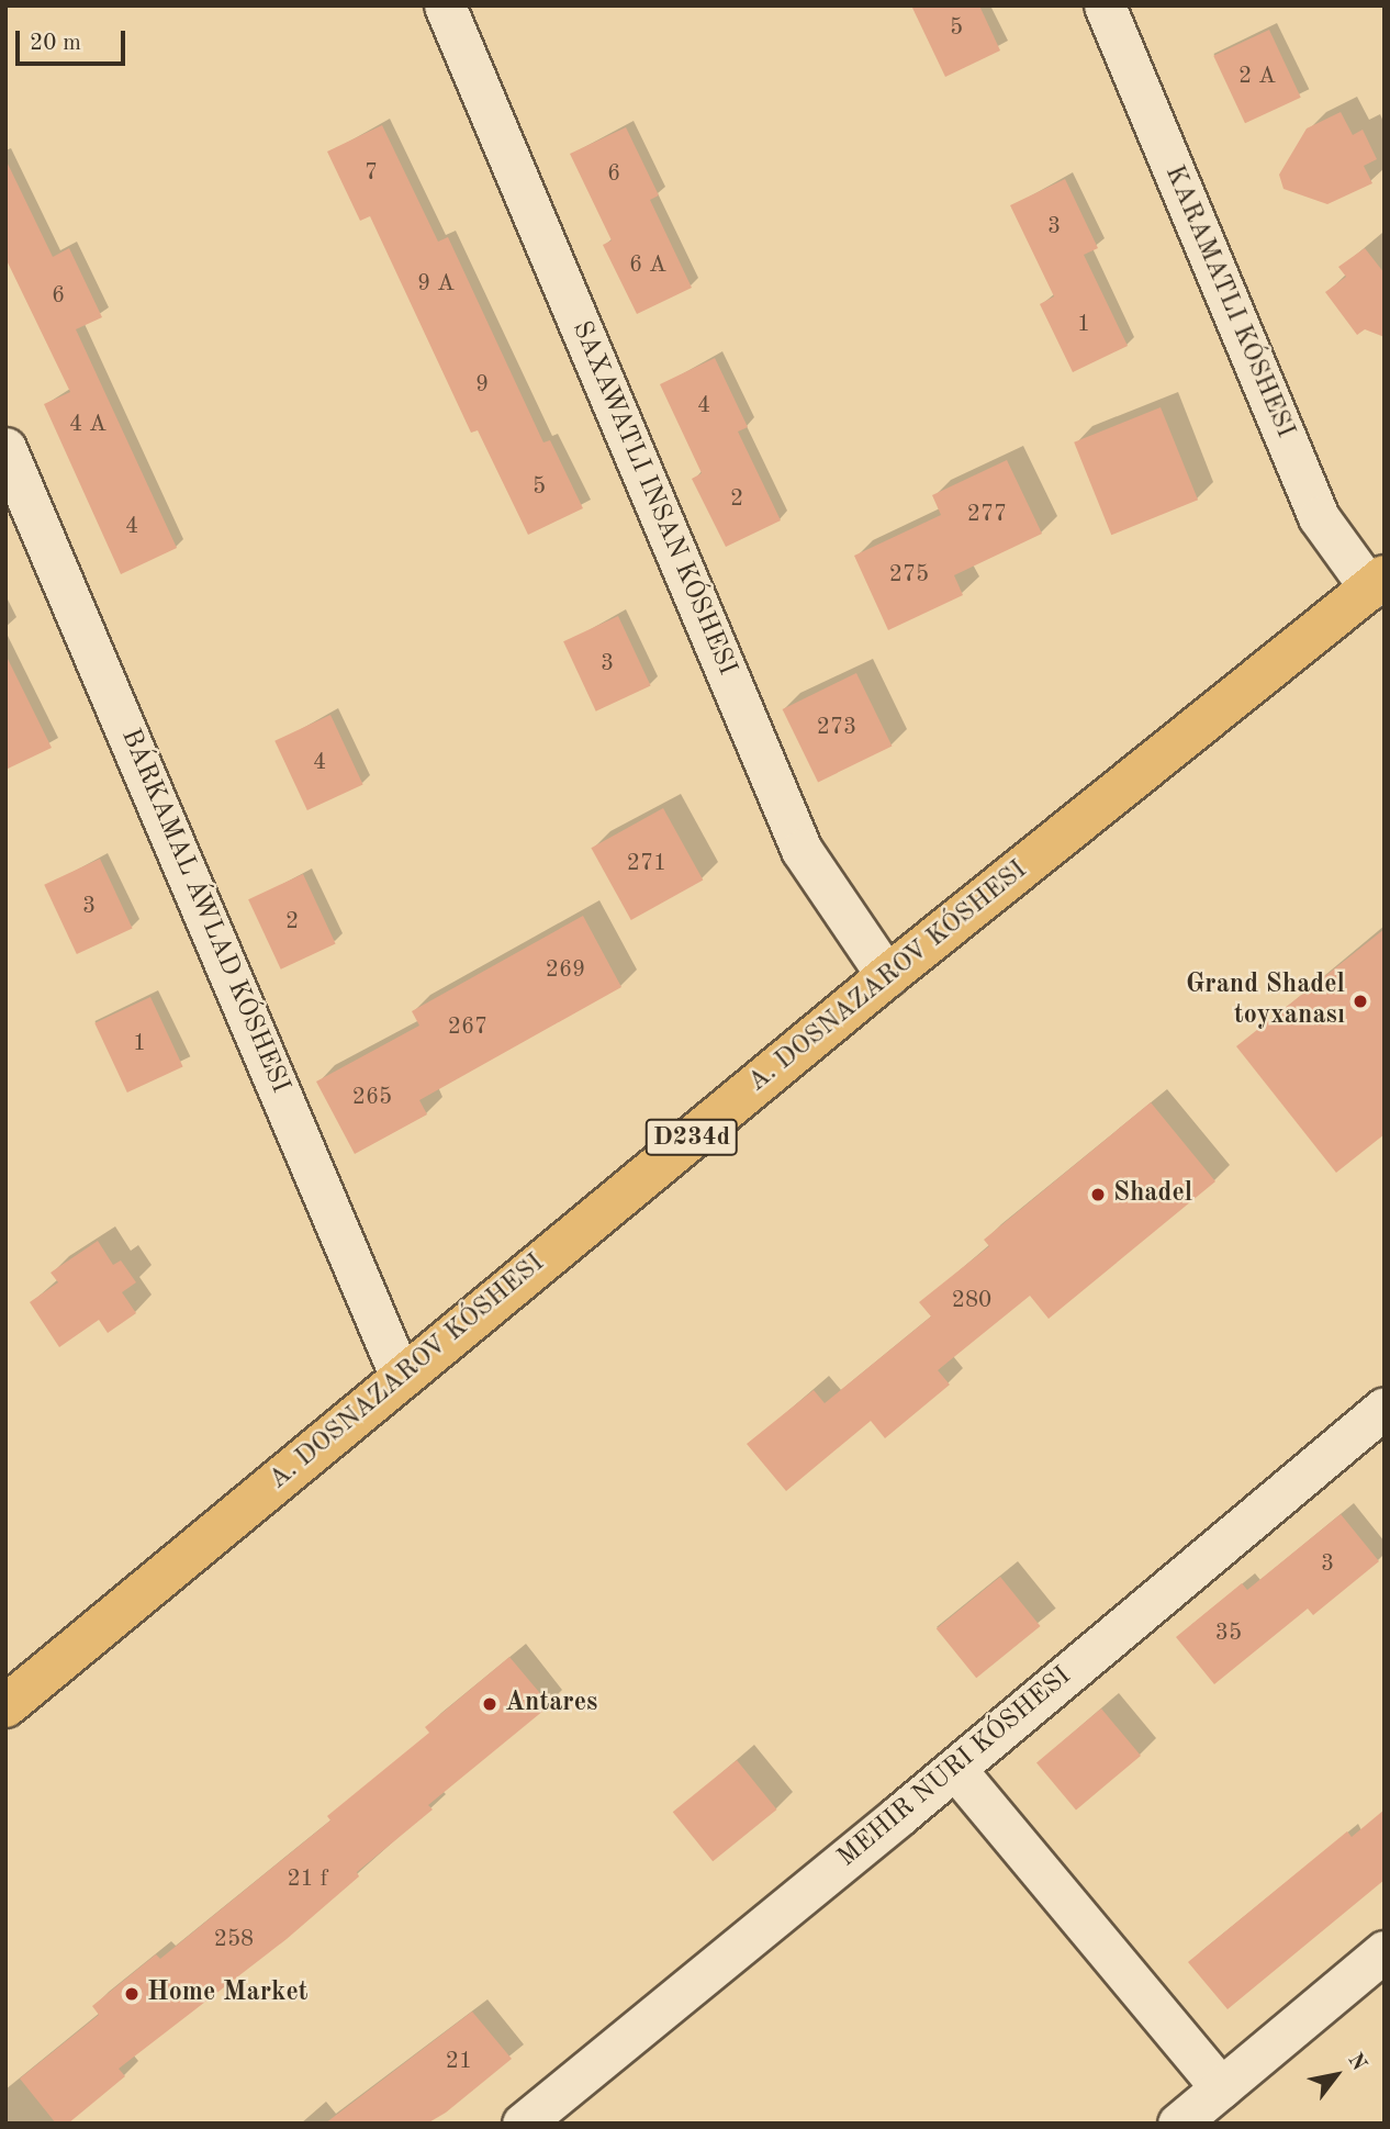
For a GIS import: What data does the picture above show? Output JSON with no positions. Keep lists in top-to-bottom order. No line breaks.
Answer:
{"streets":{"main road":["A. DOSNAZAROV KÓSHESI","D234d"],"street":["BÁRKAMAL ÁWLAD KÓSHESI"]},"crossings":[["BÁRKAMAL ÁWLAD KÓSHESI","A. DOSNAZAROV KÓSHESI"]],"places":["Grand Shadel toyxanası","Shadel","Antares","Home Market"],"house_numbers":["5","2 А","7","6","3","6 А","9 А","6","1","9","4","4 А","5","2","277","4","275","3","273","4","271","3","2","269","267","1","265","280","3","35","21 f","258","21"],"scale_bar":"20 m","north":"top right"}
